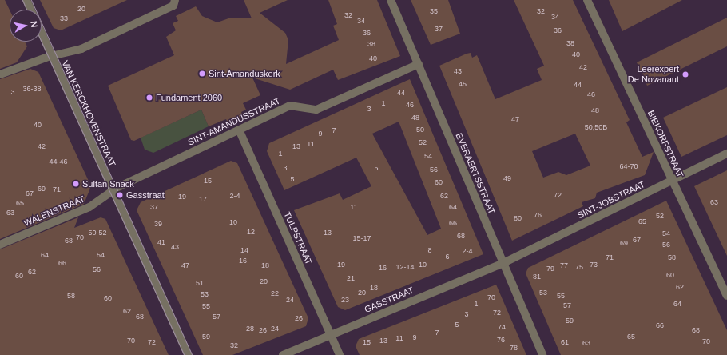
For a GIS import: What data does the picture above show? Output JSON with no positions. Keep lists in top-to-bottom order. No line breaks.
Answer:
{"streets":{"street":["VAN KERCKHOVENSTRAAT","SINT-AMANDUSSTRAAT","BIEKORFSTRAAT","EVERAERTSSTRAAT","SINT-JOBSTRAAT","WALENSTRAAT","TULPSTRAAT","GASSTRAAT"]},"crossings":[["VAN KERCKHOVENSTRAAT","SINT-AMANDUSSTRAAT"],["VAN KERCKHOVENSTRAAT","WALENSTRAAT"],["SINT-AMANDUSSTRAAT","EVERAERTSSTRAAT"],["SINT-AMANDUSSTRAAT","WALENSTRAAT"],["SINT-AMANDUSSTRAAT","TULPSTRAAT"],["BIEKORFSTRAAT","SINT-JOBSTRAAT"],["EVERAERTSSTRAAT","SINT-JOBSTRAAT"],["EVERAERTSSTRAAT","GASSTRAAT"],["SINT-JOBSTRAAT","GASSTRAAT"],["TULPSTRAAT","GASSTRAAT"]],"places":["Sint-Amanduskerk","Leerexpert De Novanaut","Fundament 2060","Sultan Snack","Gasstraat"],"house_numbers":["20","35","32","32","34","33","34","37","36","36","38","38","40","40","42","43","45","44","36-38","3","44","46","1","46","3","48","48","47","40","50,50B","50","7","9","52","11","42","13","1","54","44-46","64-70","3","5","56","49","5","15","60","69","71","67","72","2-4","62","19","17","63","65","37","11","64","63","76","52","80","65","10","66","39","12","50-52","13","54","68","70","15-17","67","68","41","69","56","43","14","8","2-4","64","54","6","71","58","16","66","19","10","73","47","18","77","12-14","75","16","79","56","62","60","60","81","21","20","51","62","18","20","53","22","53","58","55","70","60","24","23","1","64","57","55","62","72","3","68","57","26","59","5","66","74","28","24","26","68","7","59","65","9","11","76","70","13","70","72","15","61","63","32","78"],"north":"right"}
